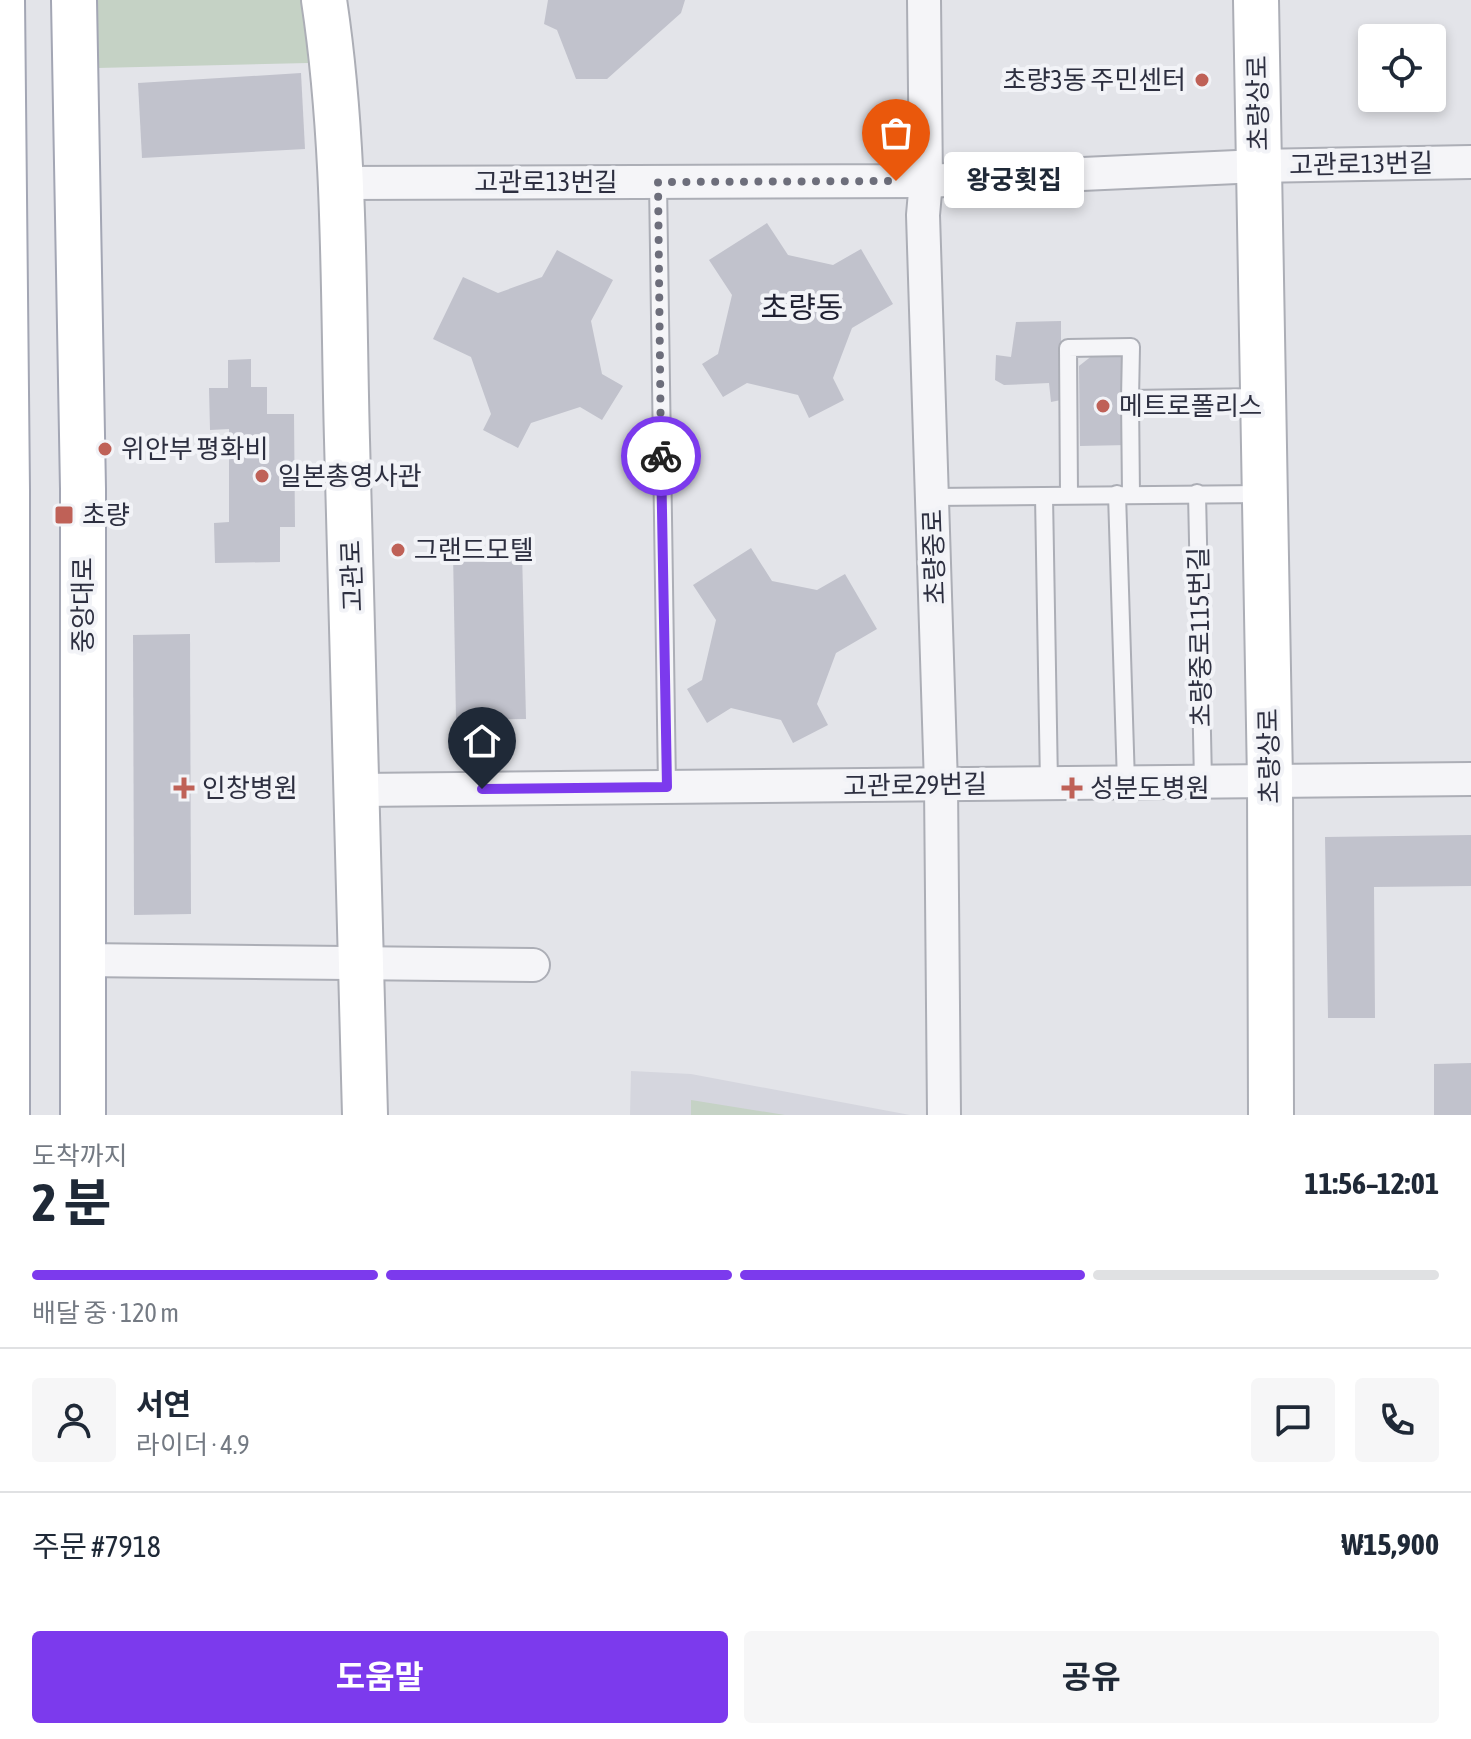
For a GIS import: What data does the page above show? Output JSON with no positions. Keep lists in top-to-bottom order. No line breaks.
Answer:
{"streets":{"main road":["초량상로","고관로","중앙대로"],"street":["고관로13번길","초량중로","고관로29번길"],"lane":["초량중로115번길"]},"crossings":[["초량상로","고관로13번길"],["초량상로","고관로29번길"],["고관로13번길","초량중로"],["고관로13번길","고관로"],["초량중로","고관로29번길"],["고관로","고관로29번길"],["초량중로115번길","고관로29번길"]],"districts":["초량동"],"places":{"other":["초량3동 주민센터","왕궁횟집","메트로폴리스","위안부 평화비","일본총영사관","그랜드모텔"],"transit":["초량"],"health":["인창병원","성분도병원"]},"page":{"bubble":"왕궁횟집","heading":["2 분","도착까지","11:56–12:01"],"panel":["서연","라이더 · 4.9","주문 #7918","₩15,900"],"bar":"배달 중 · 120 m","buttons":["도움말","공유"]}}
